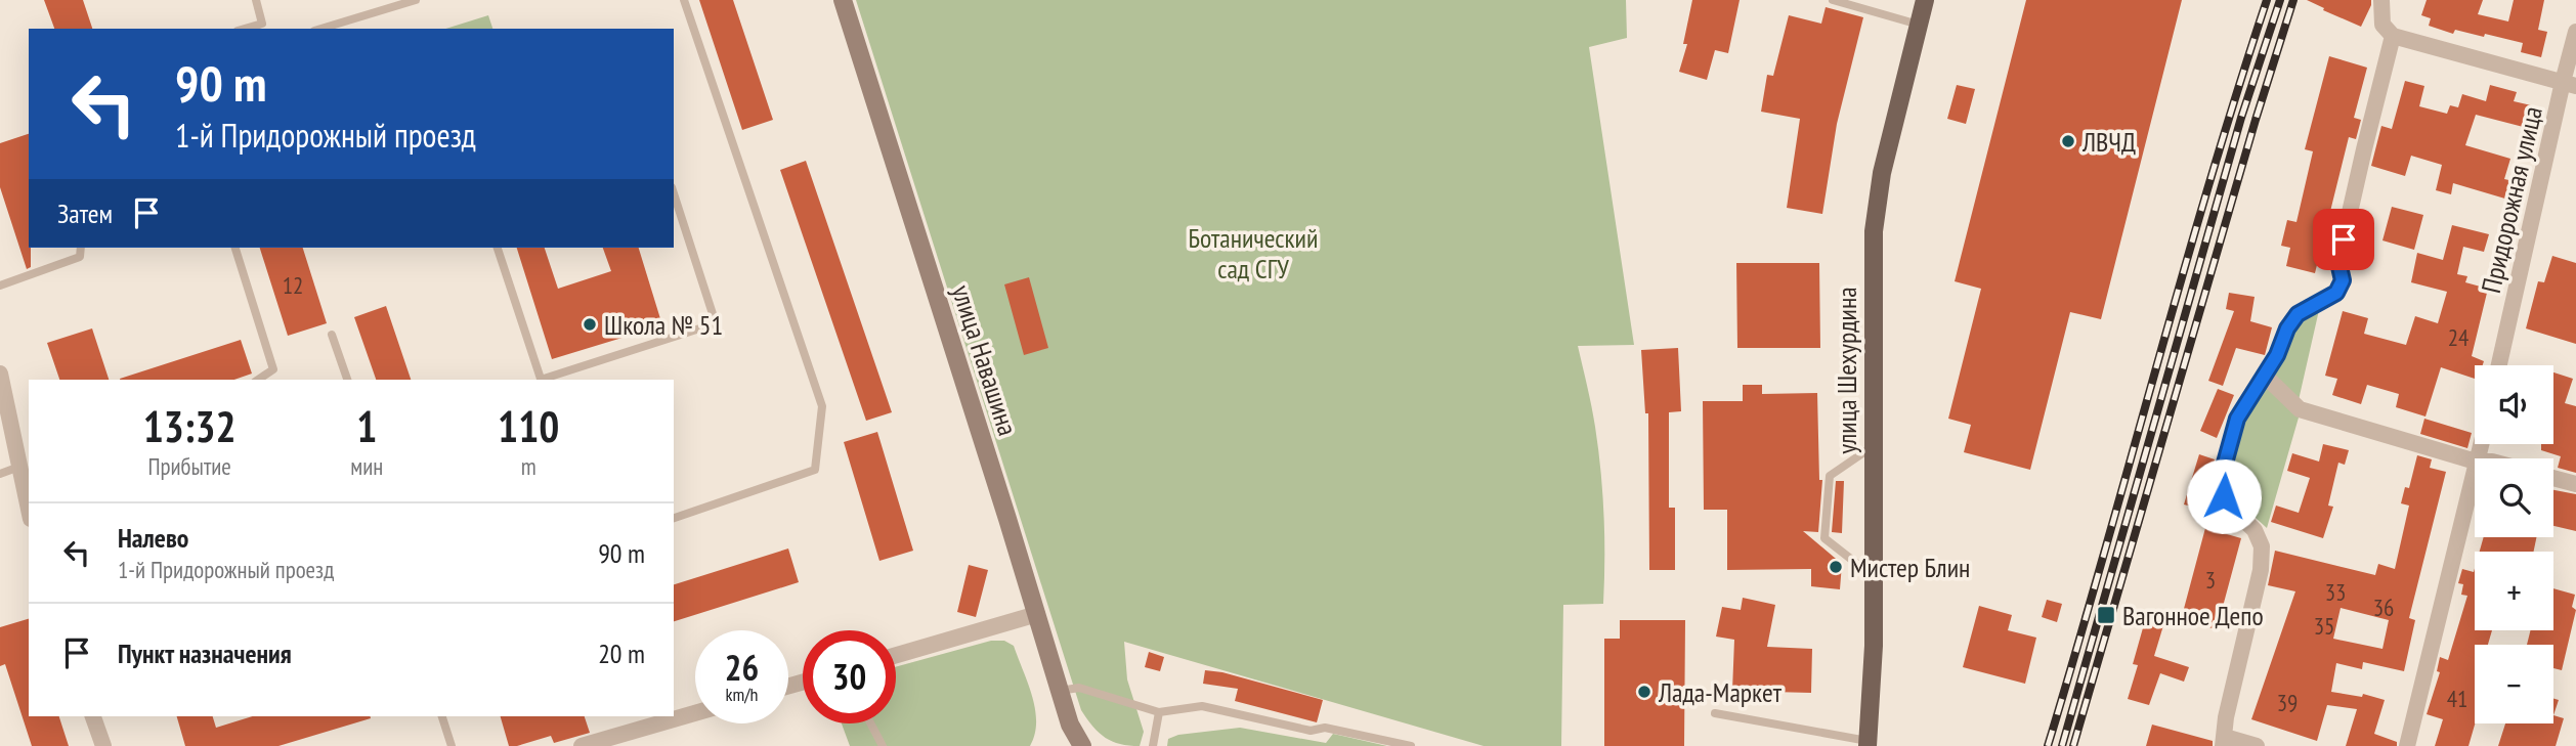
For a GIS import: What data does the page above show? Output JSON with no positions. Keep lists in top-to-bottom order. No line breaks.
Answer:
{"streets":{"main road":["улица Навашина","улица Шехурдина"],"street":["Придорожная улица"]},"parks":["Ботанический сад СГУ"],"places":{"other":["ЛВЧД","Школа № 51","Мистер Блин","Лада-Маркет"],"transit":["Вагонное Депо"]},"house_numbers":["12","24","3","33","36","35","41","39"],"page":{"turn":["90 m","1-й Придорожный проезд"],"then":"Затем","map_buttons":["+","−"],"eta":["13:32","Прибытие","1","мин","110","m"],"list":[{"name":"Налево","note":"1-й Придорожный проезд","value":"90 m"},{"name":"Пункт назначения","value":"20 m"}],"speed":"26 km/h","limit":"30"}}
